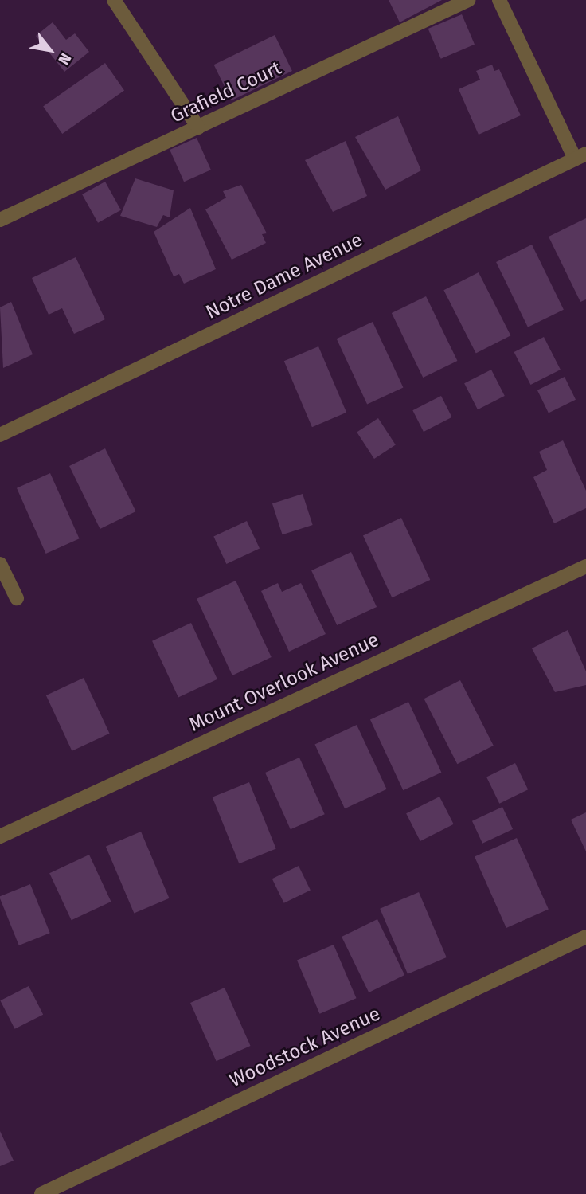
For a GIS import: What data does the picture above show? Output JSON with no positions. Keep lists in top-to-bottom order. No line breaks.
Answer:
{"streets":{"street":["Grafield Court","Notre Dame Avenue","Mount Overlook Avenue","Woodstock Avenue"]},"north":"bottom right"}
